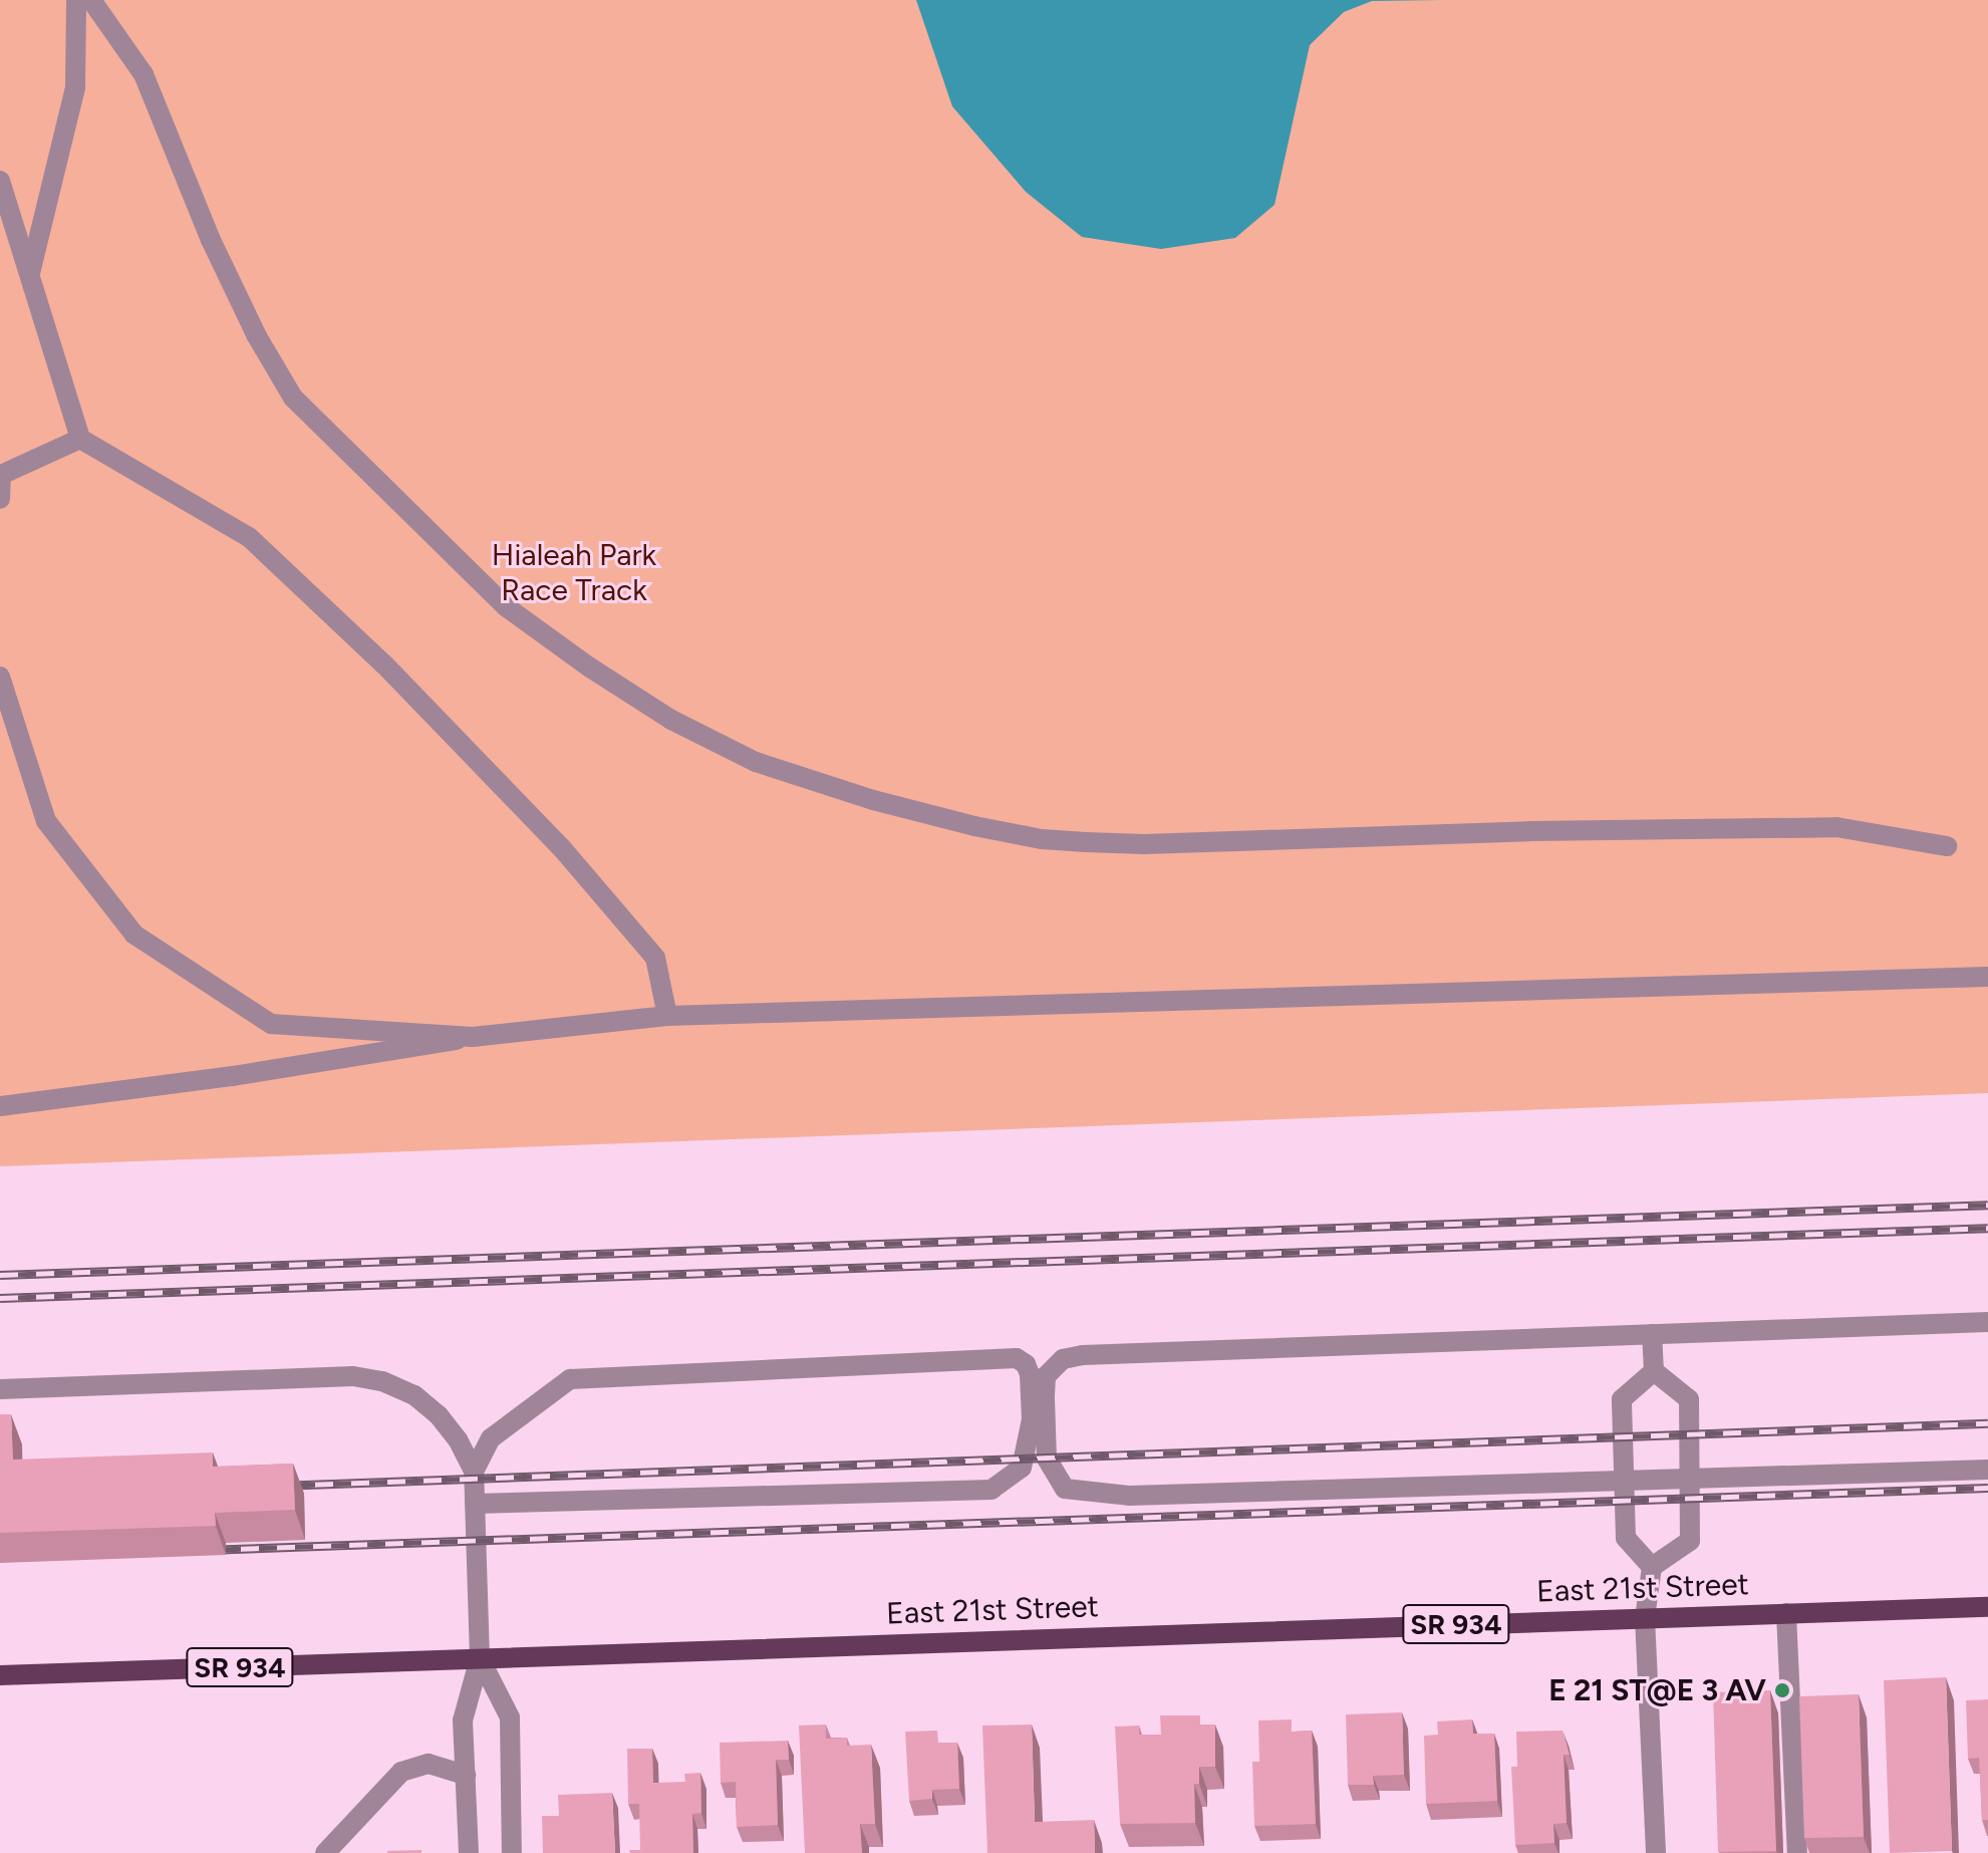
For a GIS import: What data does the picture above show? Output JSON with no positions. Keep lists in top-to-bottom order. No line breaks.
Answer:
{"streets":{"main road":["East 21st Street","SR 934"]},"parks":["Hialeah Park Race Track"],"places":["E 21 ST@E 3 AV"]}
